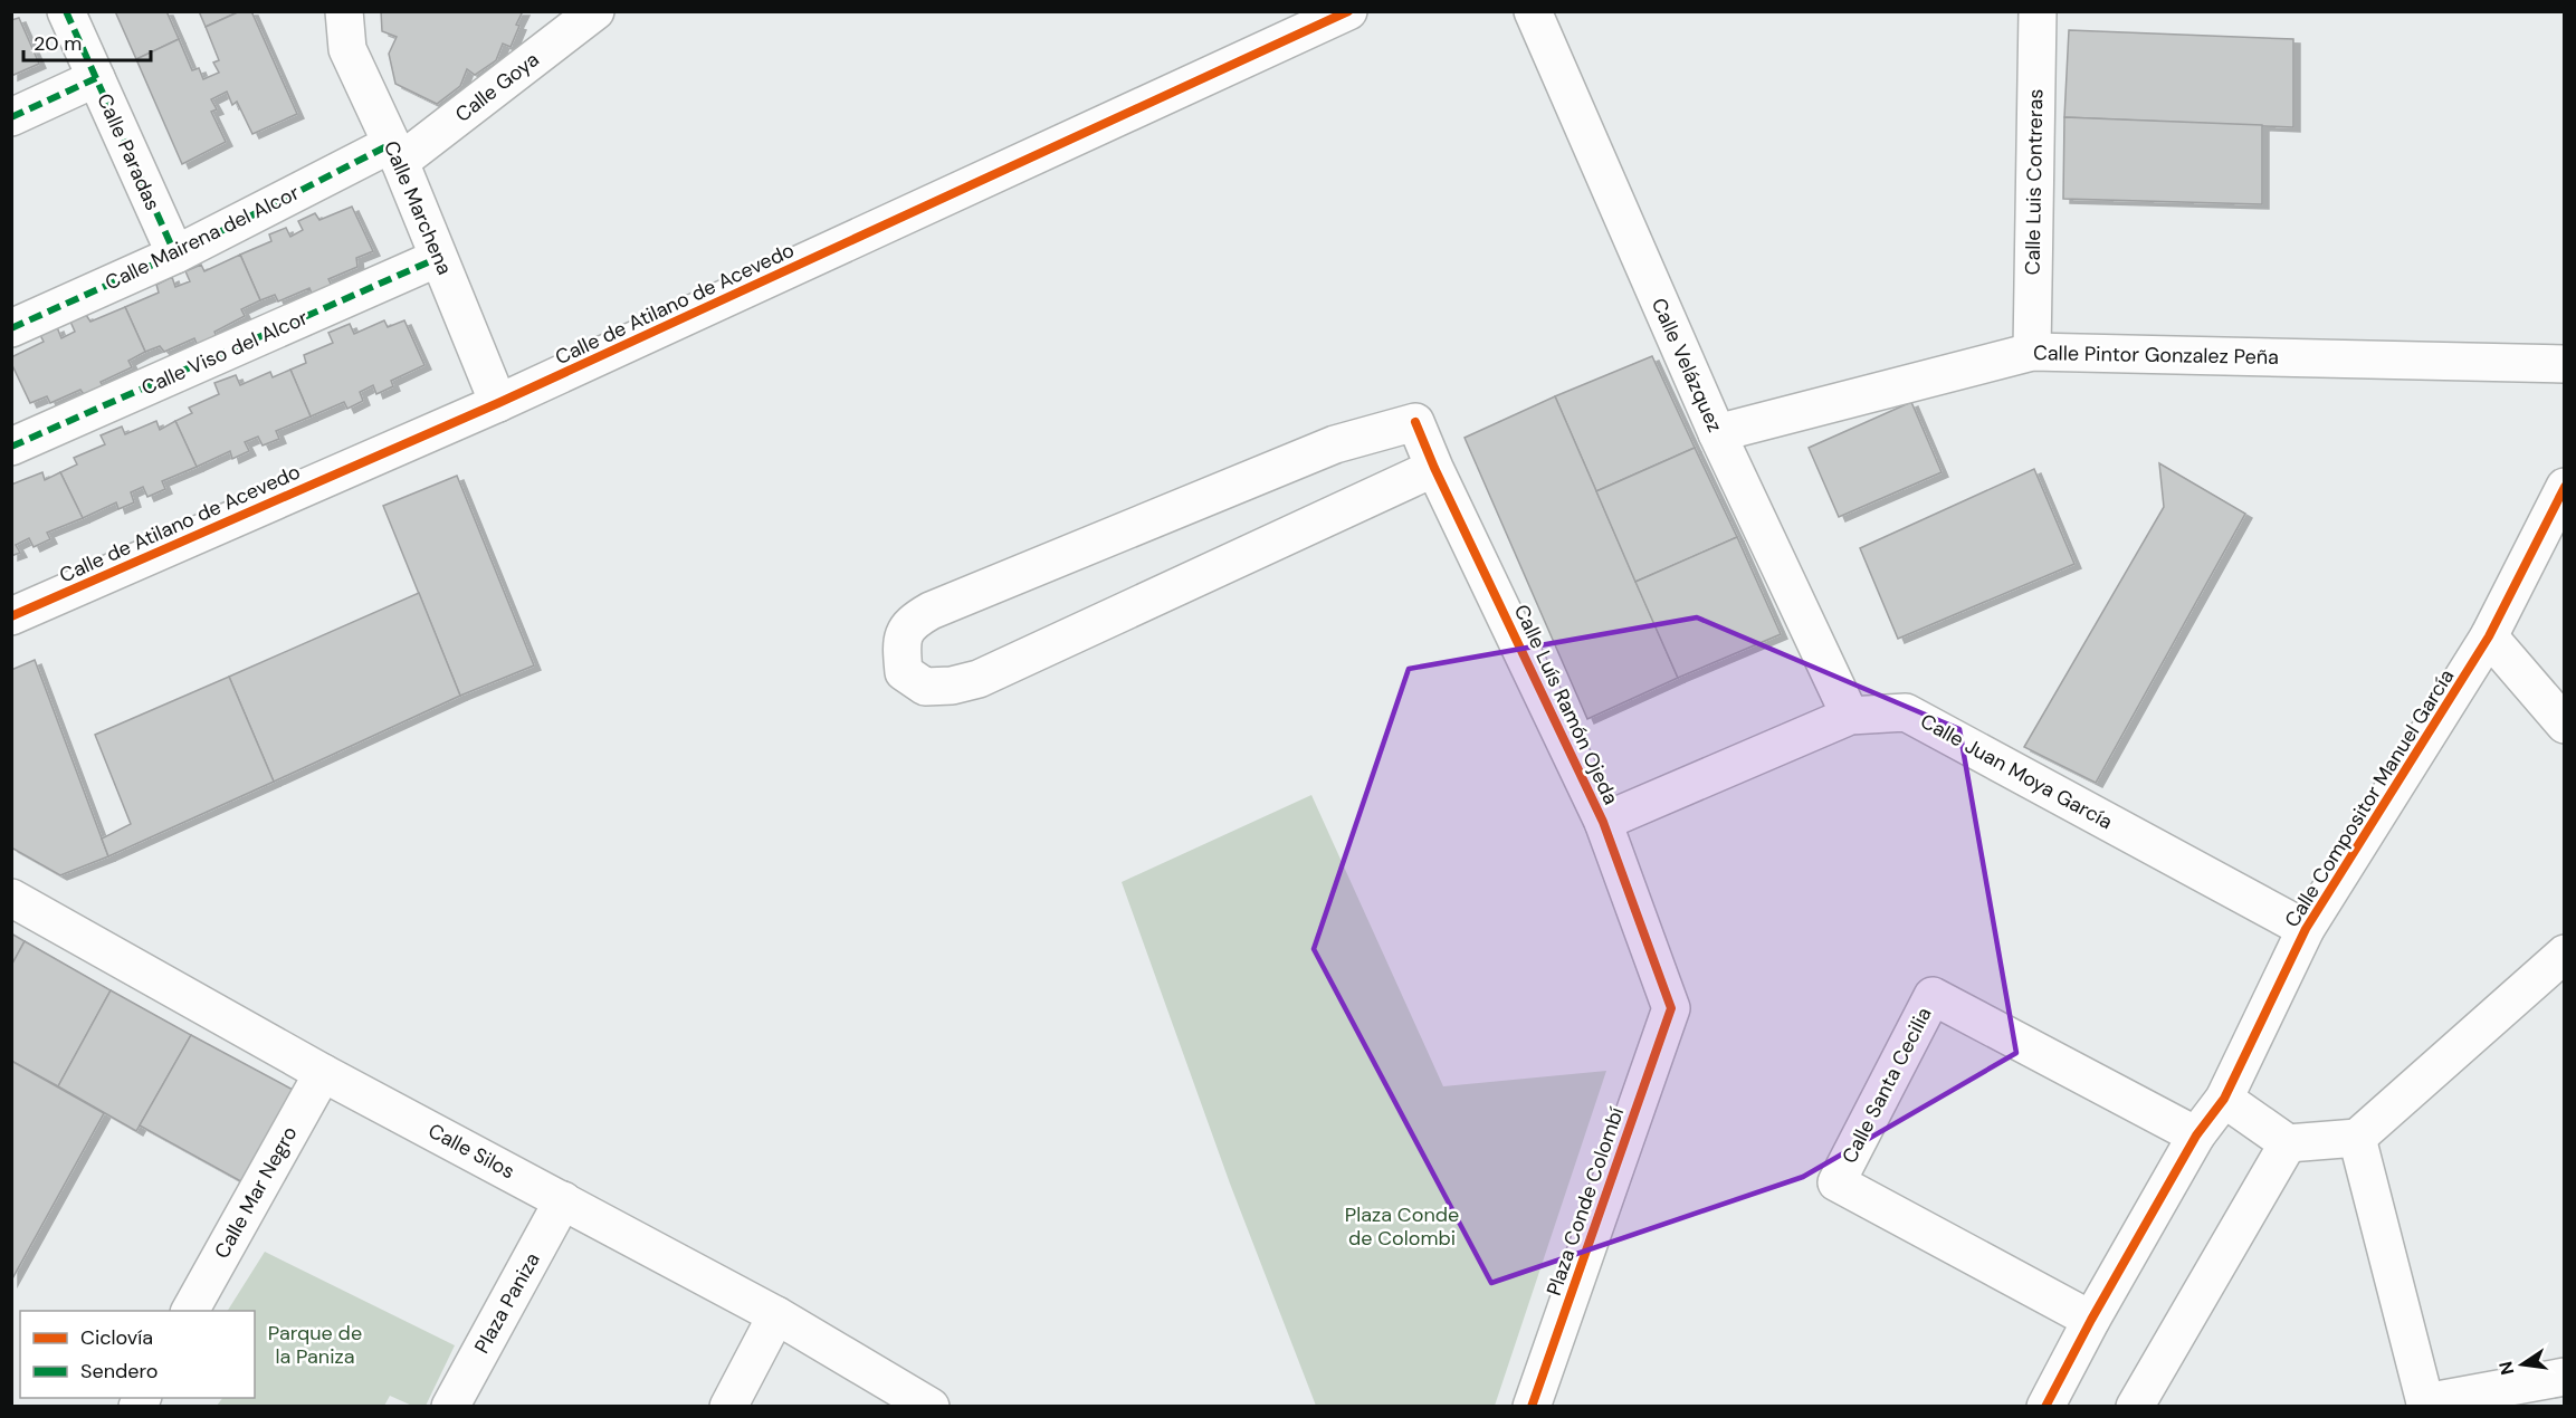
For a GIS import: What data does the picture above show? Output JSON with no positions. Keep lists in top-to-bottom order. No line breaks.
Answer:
{"streets":{"street":["Calle Goya","Calle Paradas","Calle Luis Contreras","Calle Marchena","Calle Mairena del Alcor","Calle de Atilano de Acevedo","Calle Viso del Alcor","Calle Pintor Gonzalez Peña","Calle Velázquez","Calle Luís Ramón Ojeda","Calle Juan Moya García","Calle Compositor Manuel García","Calle Santa Cecilia","Calle Silos","Calle Mar Negro","Plaza Conde Colombí","Plaza Paniza"]},"crossings":[["Calle Goya","Calle Marchena"],["Calle Goya","Calle Mairena del Alcor"],["Calle Paradas","Calle Mairena del Alcor"],["Calle Luis Contreras","Calle Pintor Gonzalez Peña"],["Calle Marchena","Calle Mairena del Alcor"],["Calle Marchena","Calle de Atilano de Acevedo"],["Calle Marchena","Calle Viso del Alcor"],["Calle Pintor Gonzalez Peña","Calle Velázquez"],["Calle Velázquez","Calle Juan Moya García"],["Calle Luís Ramón Ojeda","Calle Juan Moya García"],["Calle Luís Ramón Ojeda","Plaza Conde Colombí"],["Calle Juan Moya García","Calle Compositor Manuel García"],["Calle Compositor Manuel García","Calle Santa Cecilia"],["Calle Silos","Calle Mar Negro"],["Calle Silos","Plaza Paniza"]],"parks":["Plaza Conde de Colombi","Parque de la Paniza"],"legend":["Ciclovía","Sendero"],"scale_bar":"20 m","north":"left"}
